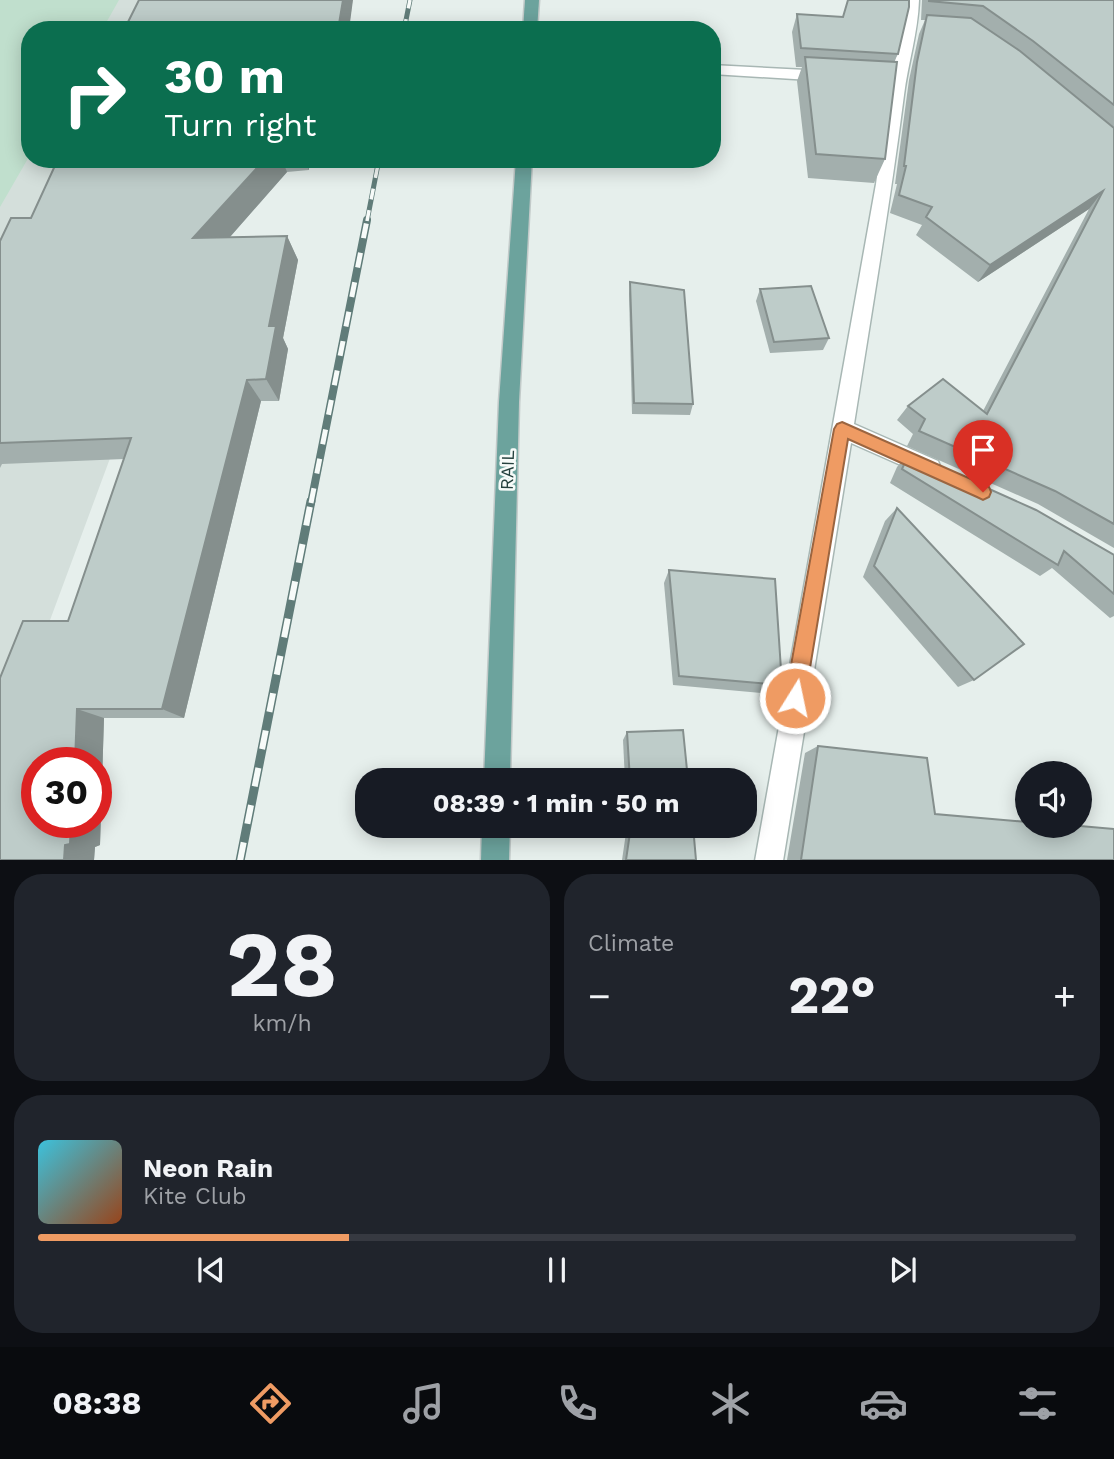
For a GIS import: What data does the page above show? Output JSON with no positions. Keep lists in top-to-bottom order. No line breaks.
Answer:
{"streets":{"main road":["RAIL"]},"page":{"turn":["30 m","Turn right"],"limit":"30","trip":"08:39 · 1 min · 50 m","tile":[["28","km/h"],"Climate"],"heat":["−","22°","+"],"song":["Neon Rain","Kite Club"],"tabs":"08:38"}}
